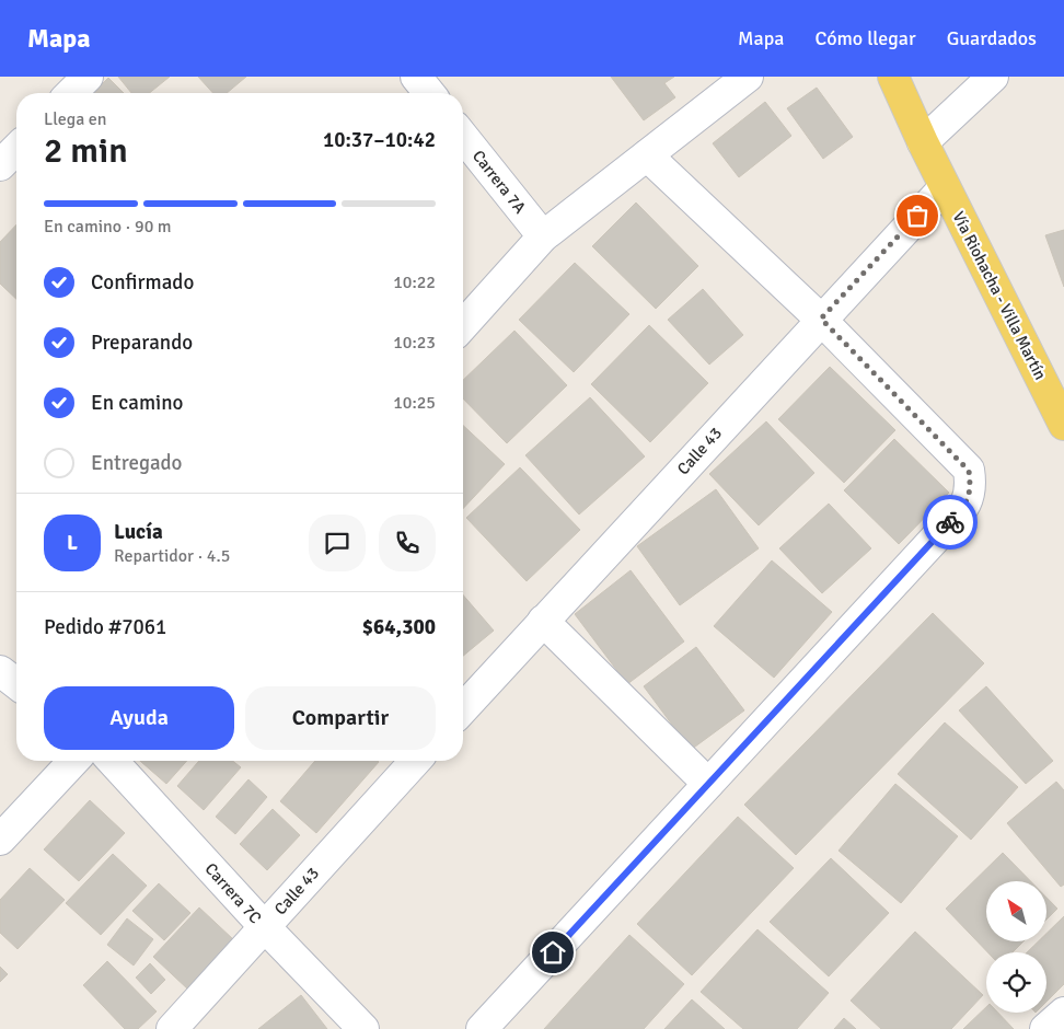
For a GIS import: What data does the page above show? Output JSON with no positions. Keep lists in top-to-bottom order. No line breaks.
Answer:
{"streets":{"main road":["Vía Riohacha - Villa Martín"],"street":["Carrera 7A","Calle 43","Carrera 7C"]},"crossings":[["Vía Riohacha - Villa Martín","Calle 43"],["Calle 43","Carrera 7C"]],"north":"top left","page":{"header":"Mapa","nav":["Mapa","Cómo llegar","Guardados"],"heading":["2 min","Llega en","10:37–10:42"],"panel":["Lucía","Repartidor · 4.5","Pedido #7061","$64,300"],"bar":"En camino · 90 m","list":[["Confirmado","10:22"],["Preparando","10:23"],["En camino","10:25"],"Entregado"],"round":"L","buttons":["Ayuda","Compartir"]}}
